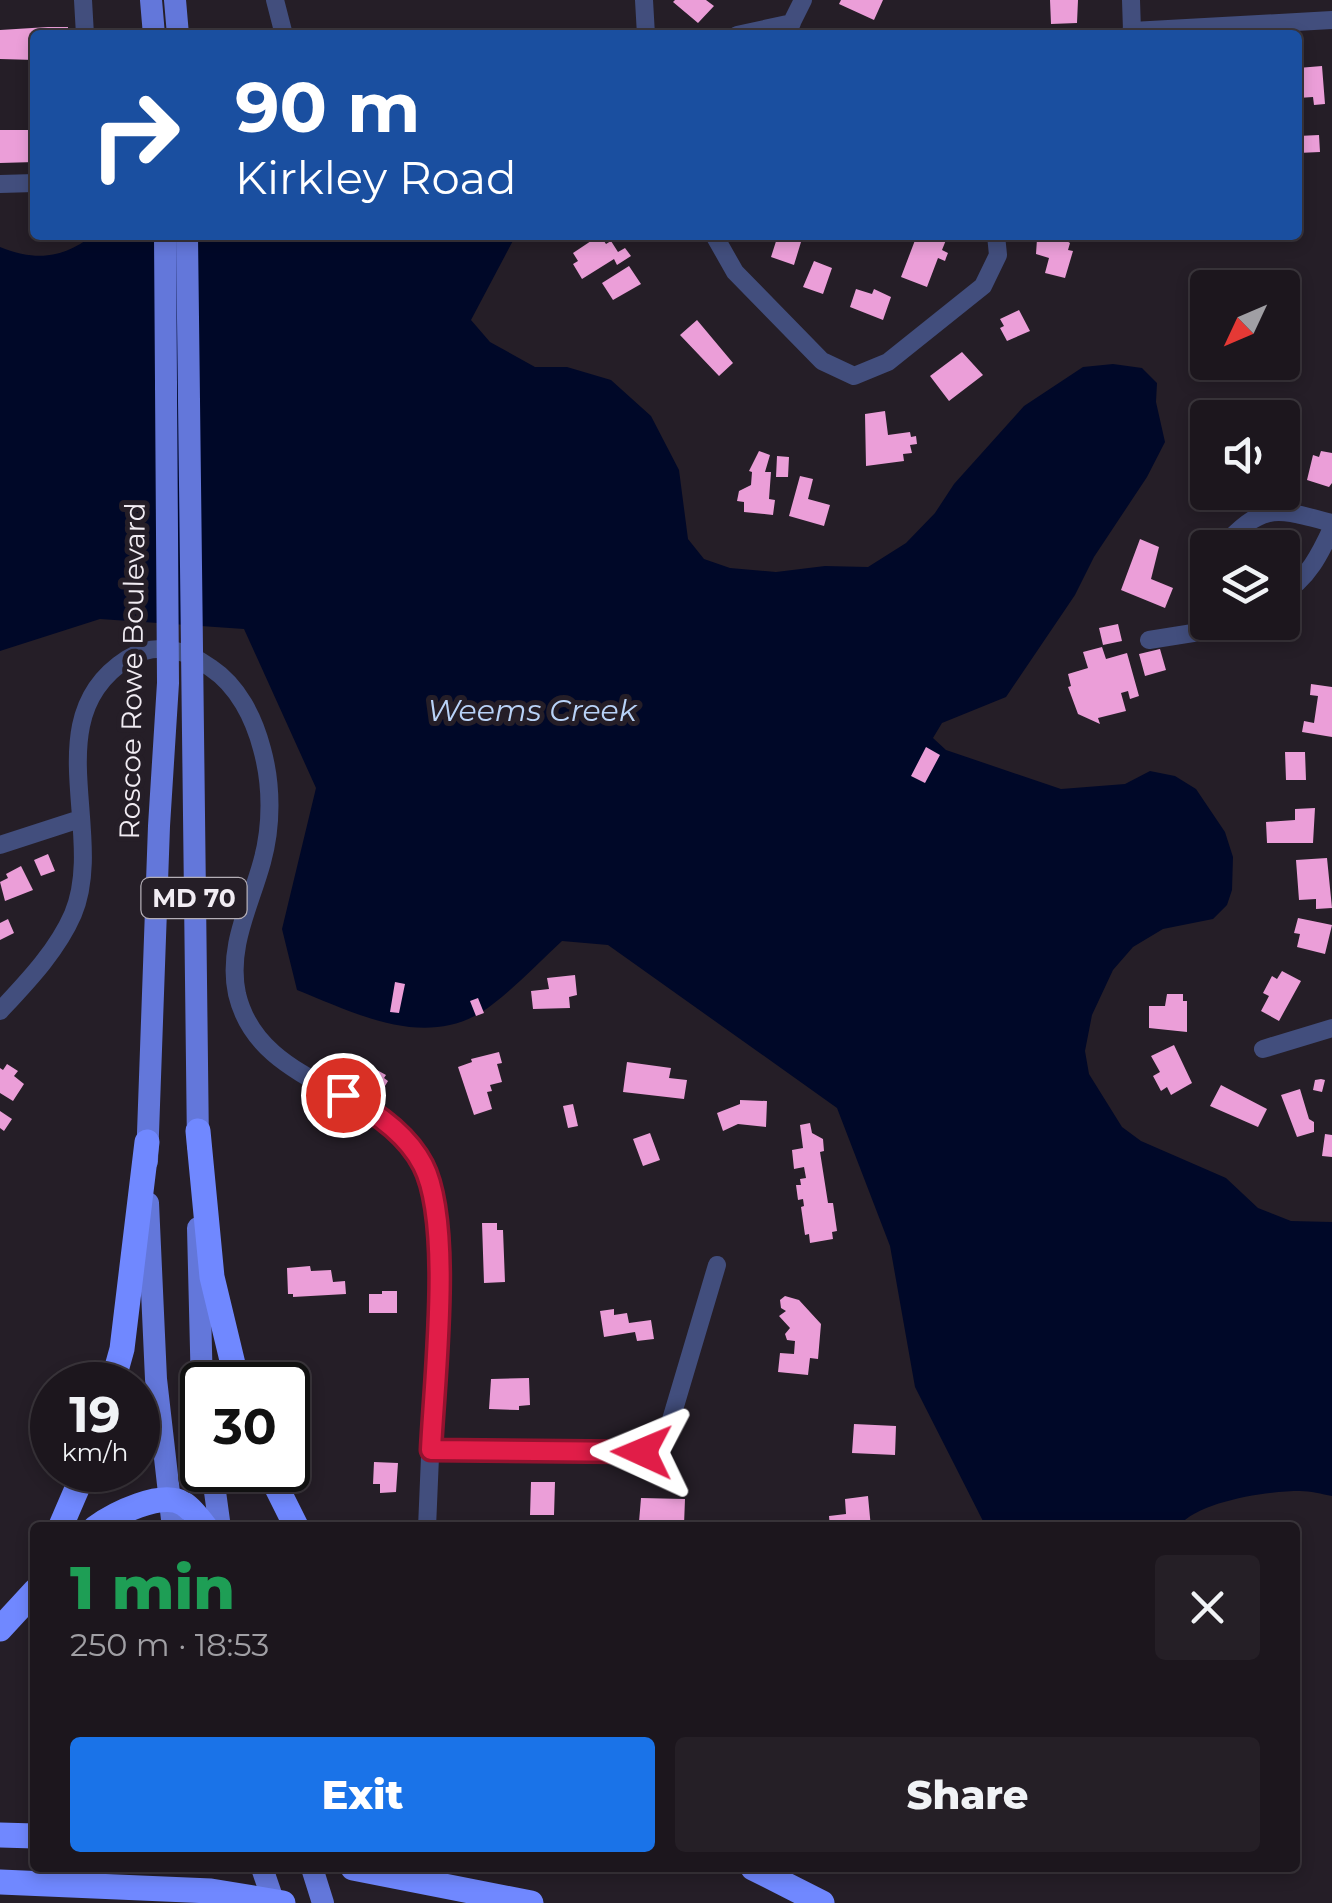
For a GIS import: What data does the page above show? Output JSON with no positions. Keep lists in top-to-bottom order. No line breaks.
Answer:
{"streets":{"main road":["Roscoe Rowe Boulevard","MD 70"]},"water":["Weems Creek"],"north":"bottom left","page":{"turn":["90 m","Kirkley Road"],"speed":"19 km/h","limit":"30","heading":["1 min","250 m · 18:53"],"buttons":["Exit","Share"]}}
